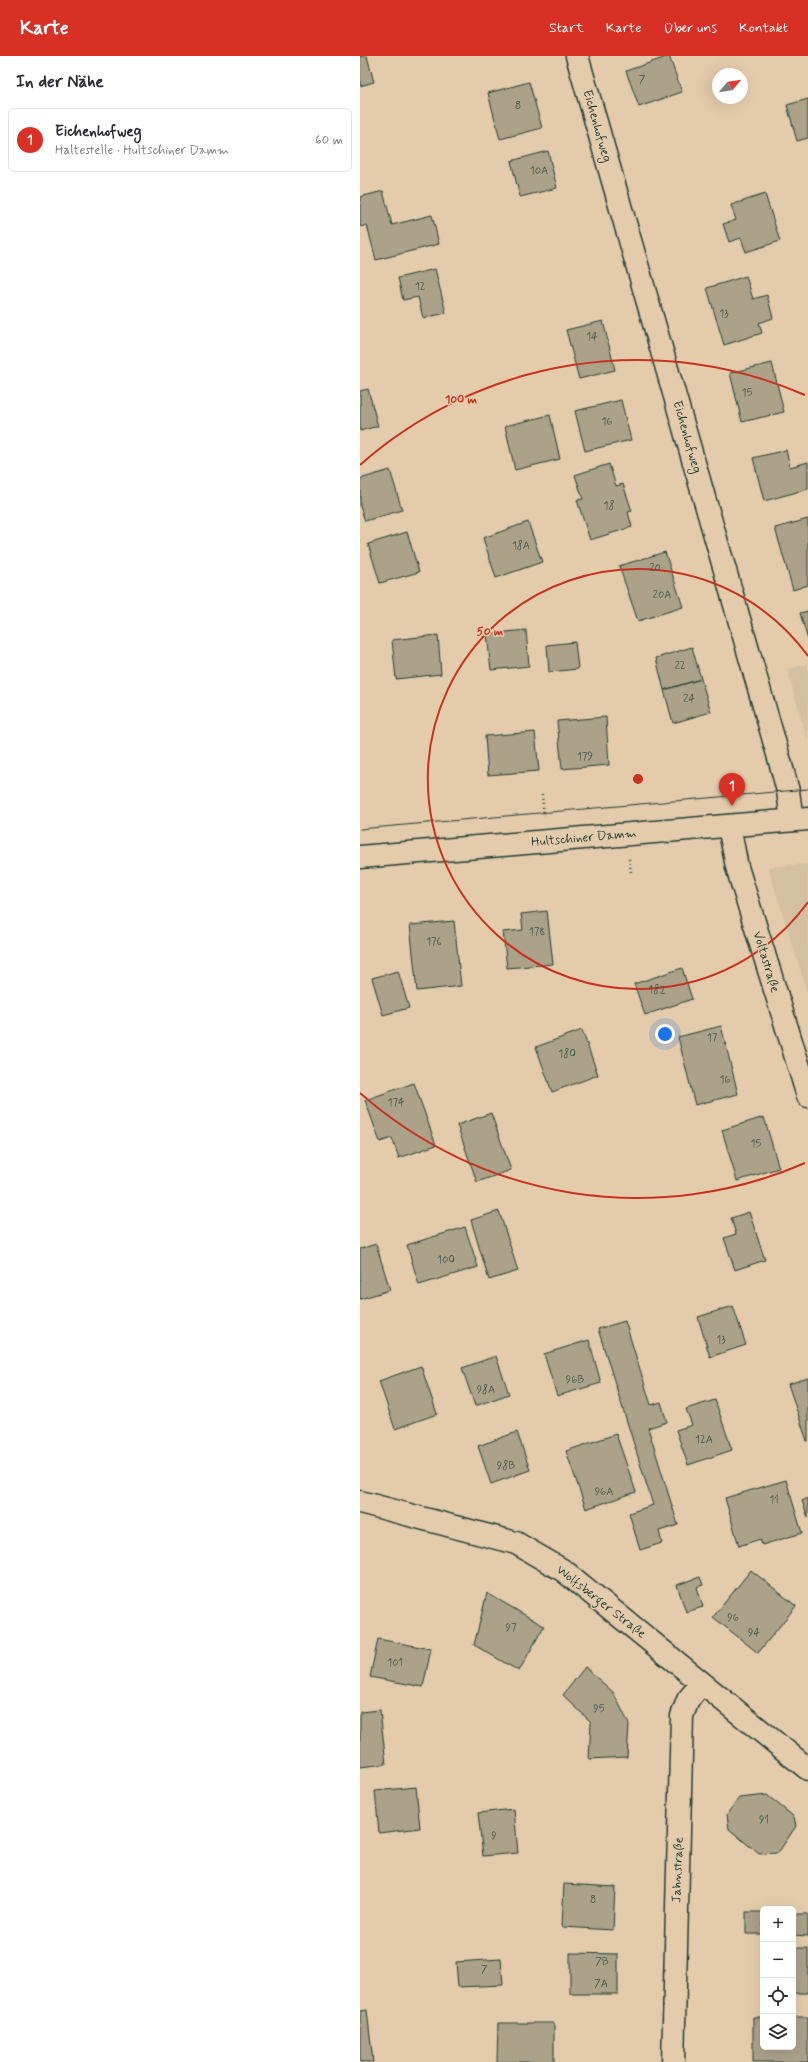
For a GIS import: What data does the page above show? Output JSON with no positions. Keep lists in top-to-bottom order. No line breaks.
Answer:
{"streets":{"street":["Eichenhofweg","Hultschiner Damm","Voltastraße","Wolfsberger Straße","Jahnstraße"]},"crossings":[["Eichenhofweg","Hultschiner Damm"],["Hultschiner Damm","Voltastraße"],["Wolfsberger Straße","Jahnstraße"]],"house_numbers":["7","8","10A","12","13","14","15","16","18","18A","20","20A","22","24","179","178","176","182","17","180","16","174","15","100","13","96B","98A","12A","98B","96A","11","96","97","94","101","95","91","9","8","7B","7","7A"],"north":"top right","page":{"header":"Karte","nav":["Start","Karte","Über uns","Kontakt"],"heading":"In der Nähe","list":[{"mark":"1","name":"Eichenhofweg","note":"Haltestelle · Hultschiner Damm","value":"60 m"}],"pins":"1","map_buttons":["+","−"]},"rings":["100 m","50 m"]}
